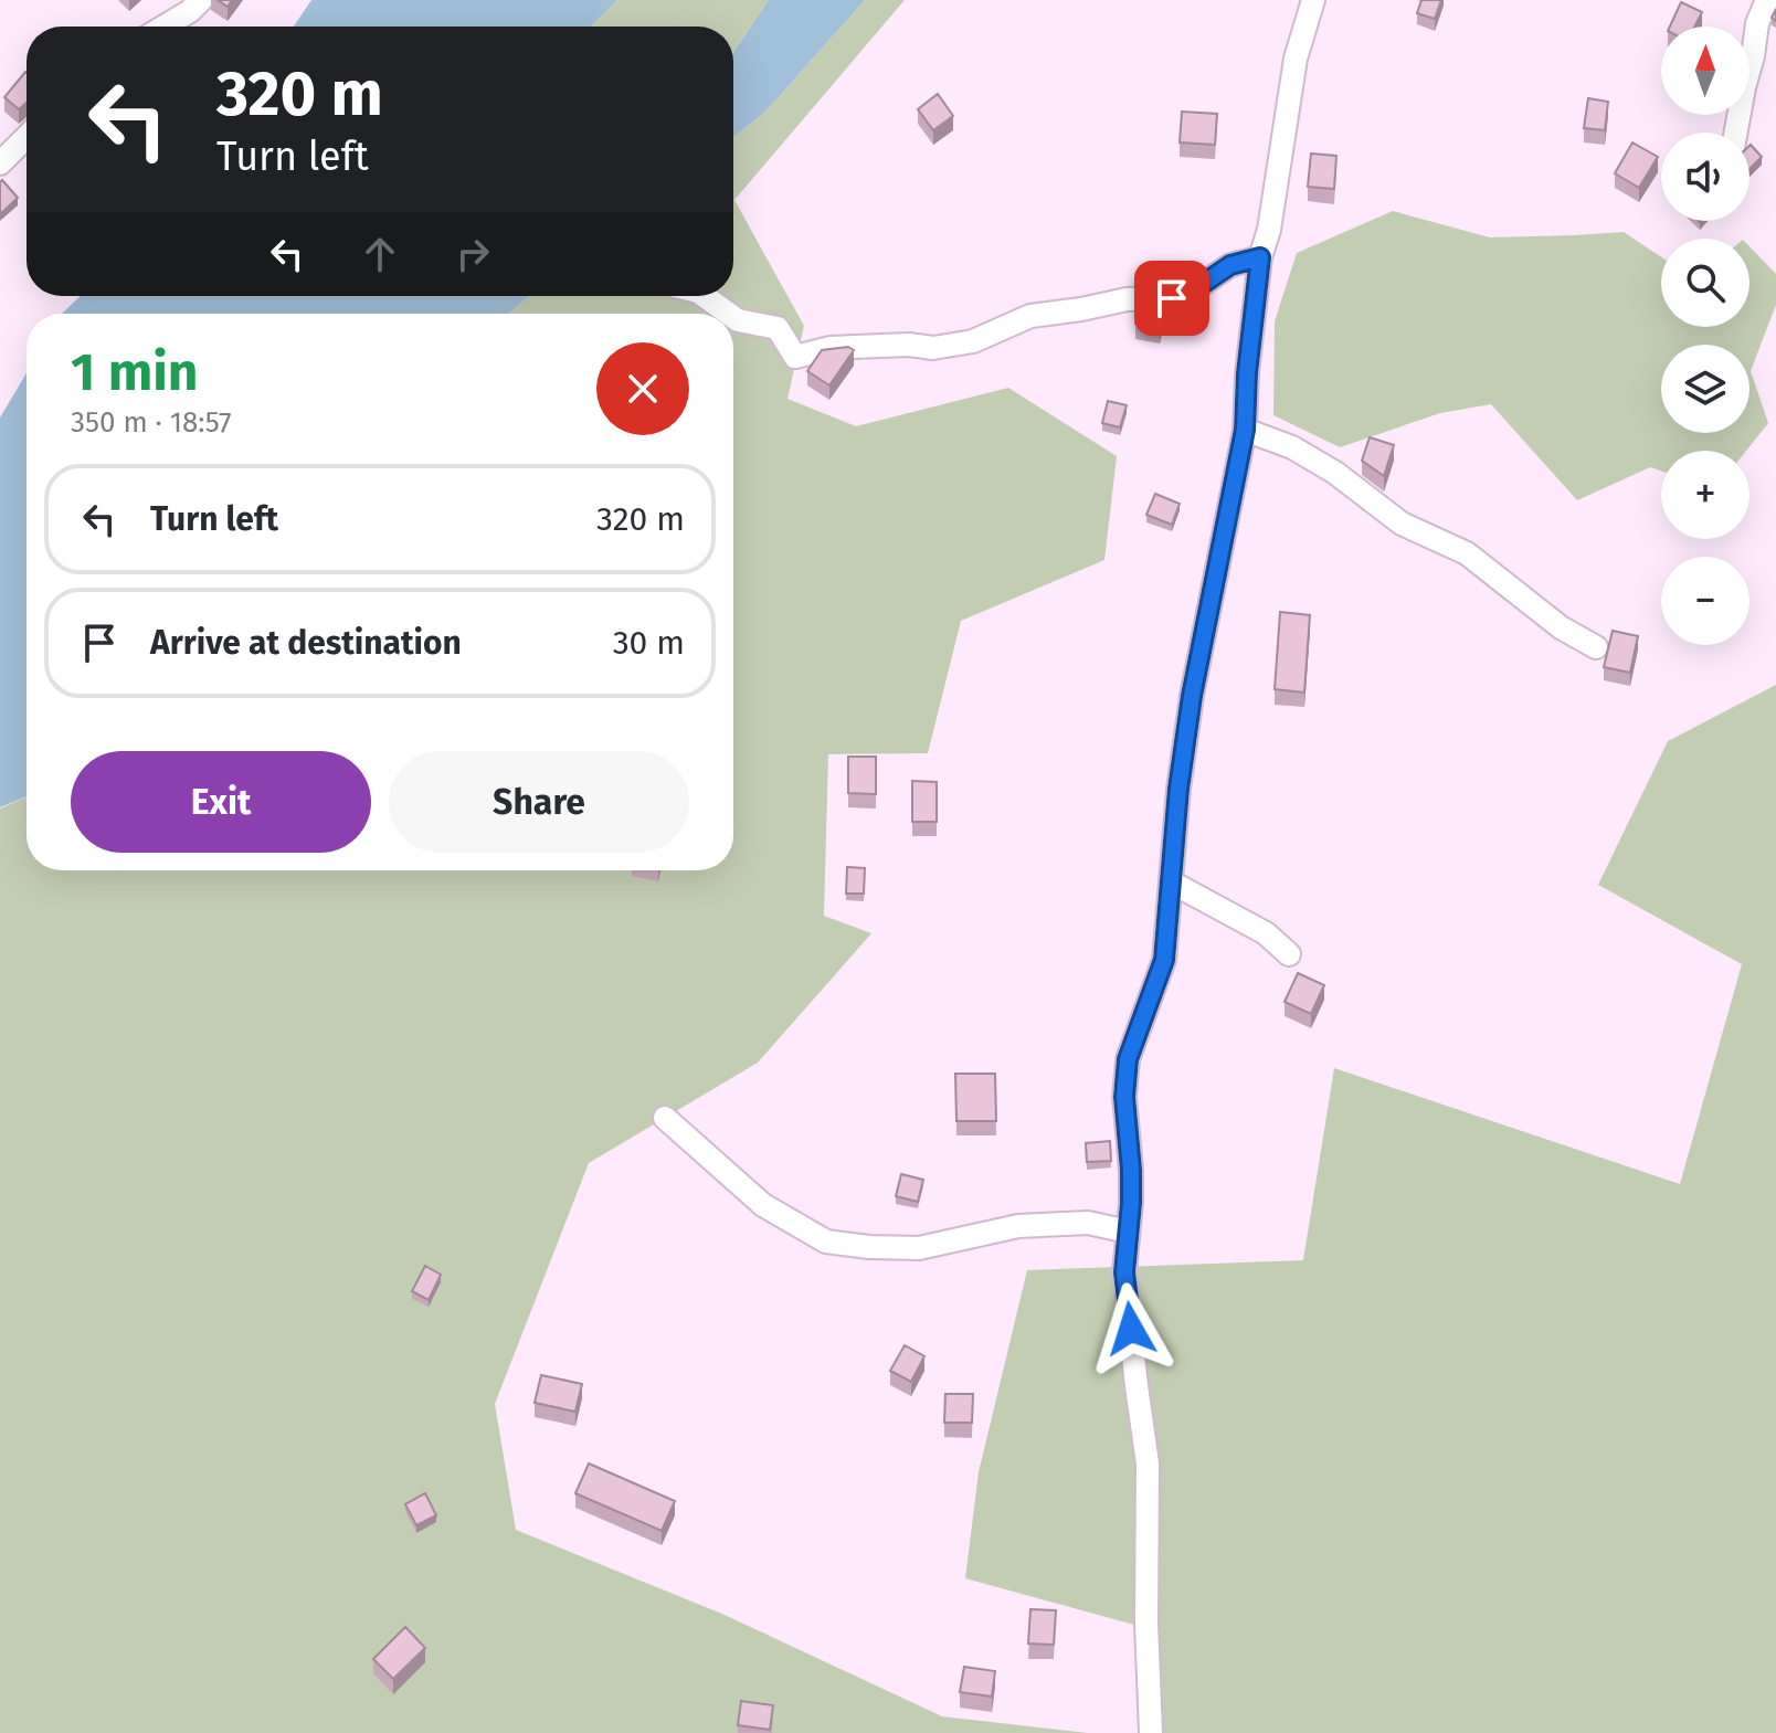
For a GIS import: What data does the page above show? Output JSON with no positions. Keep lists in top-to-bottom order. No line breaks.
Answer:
{"north":"top","page":{"map_buttons":["+","−"],"turn":["320 m","Turn left"],"heading":["1 min","350 m · 18:57"],"list":[{"name":"Turn left","value":"320 m"},{"name":"Arrive at destination","value":"30 m"}],"buttons":["Exit","Share"]}}
